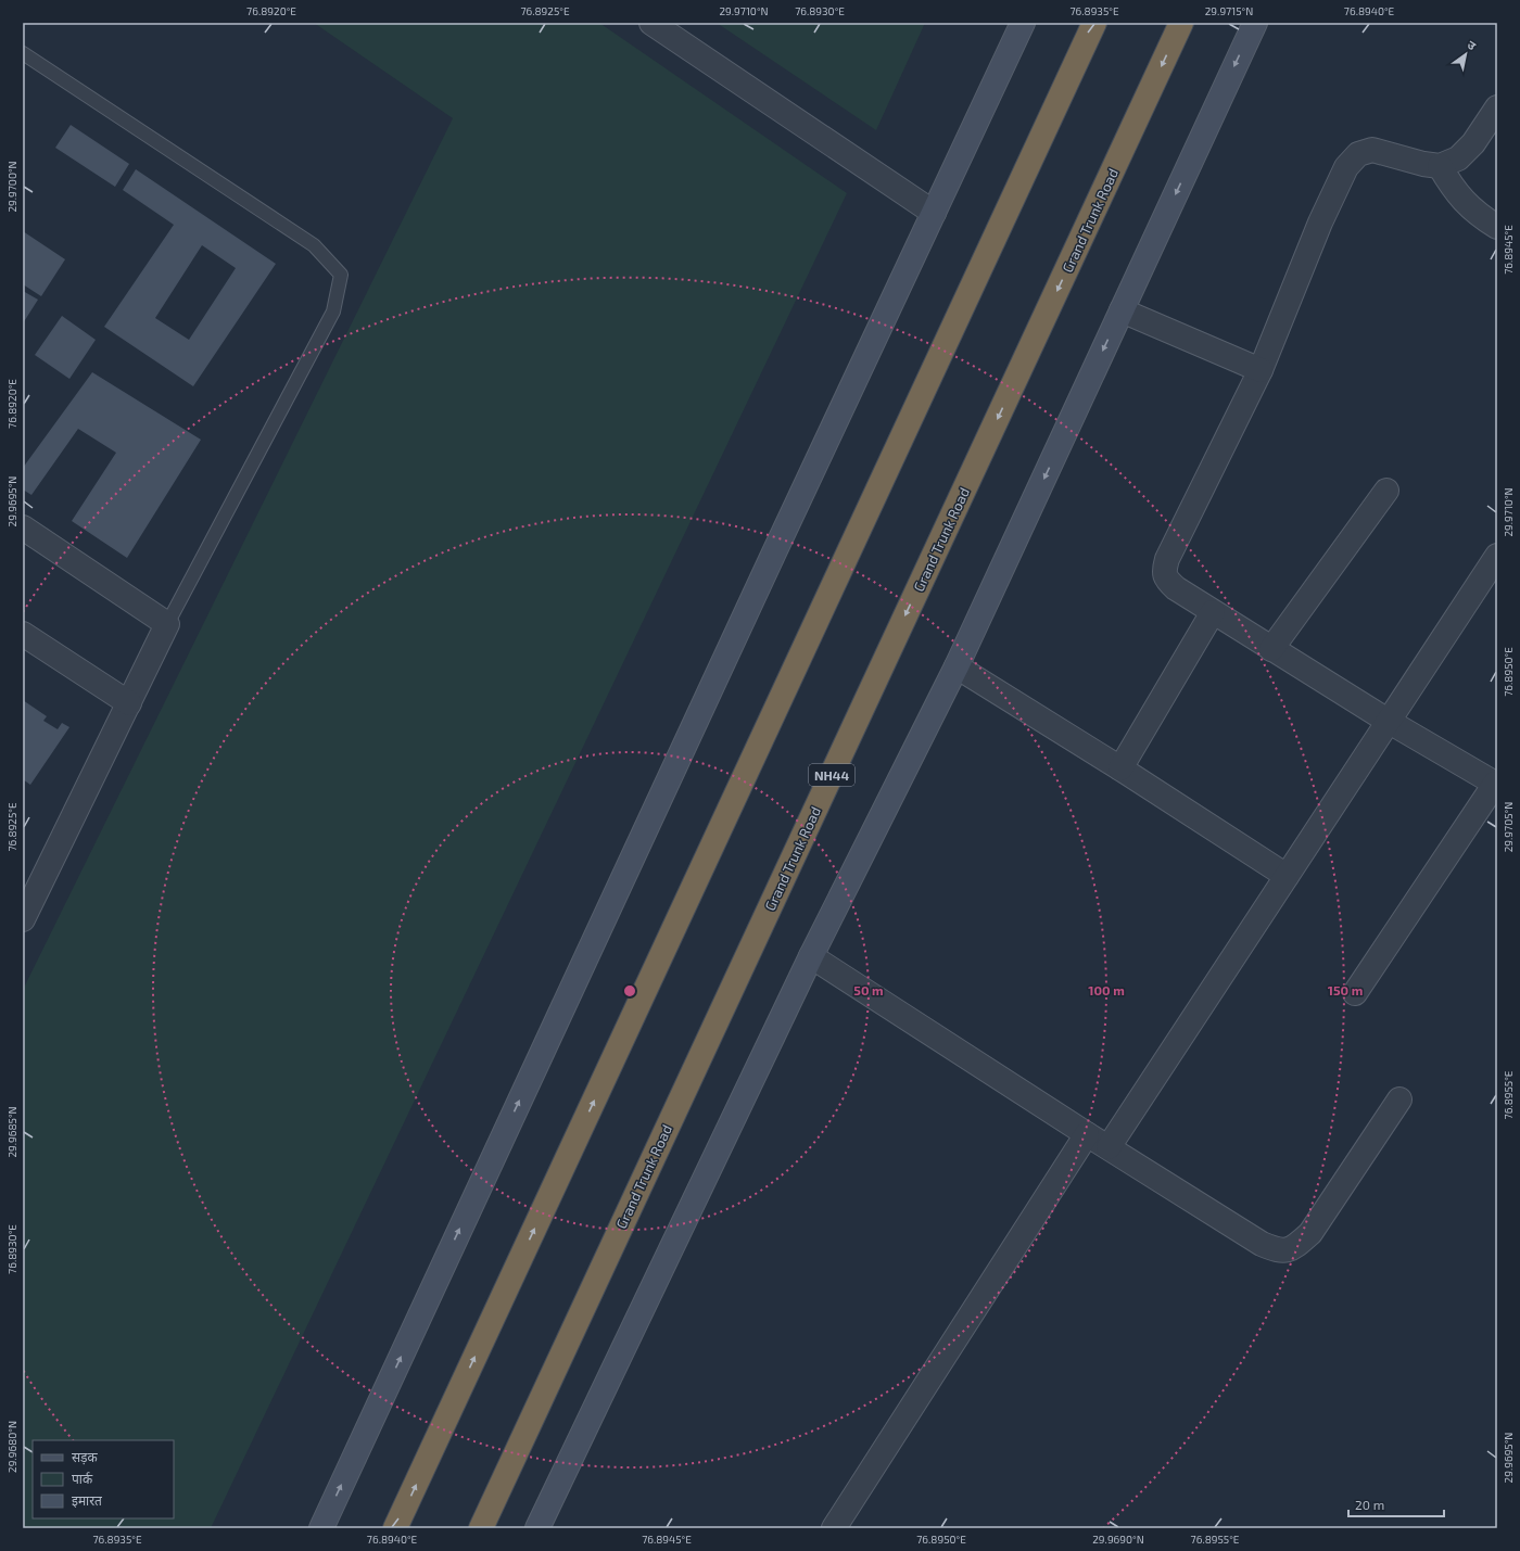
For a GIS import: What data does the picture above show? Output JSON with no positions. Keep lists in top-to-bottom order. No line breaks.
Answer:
{"streets":{"highway":["Grand Trunk Road","NH44"]},"legend":["सड़क","पार्क","इमारत"],"scale_bar":"20 m","north":"top right","coordinates":["76.8920°E","76.8925°E","29.9710°N","76.8930°E","76.8935°E","29.9715°N","76.8940°E","29.9700°N","76.8945°E","29.9695°N","76.8950°E","29.9705°N","76.8955°E","29.9685°N","29.9680°N","29.9690°N"],"rings":["50 m","100 m","150 m"]}
